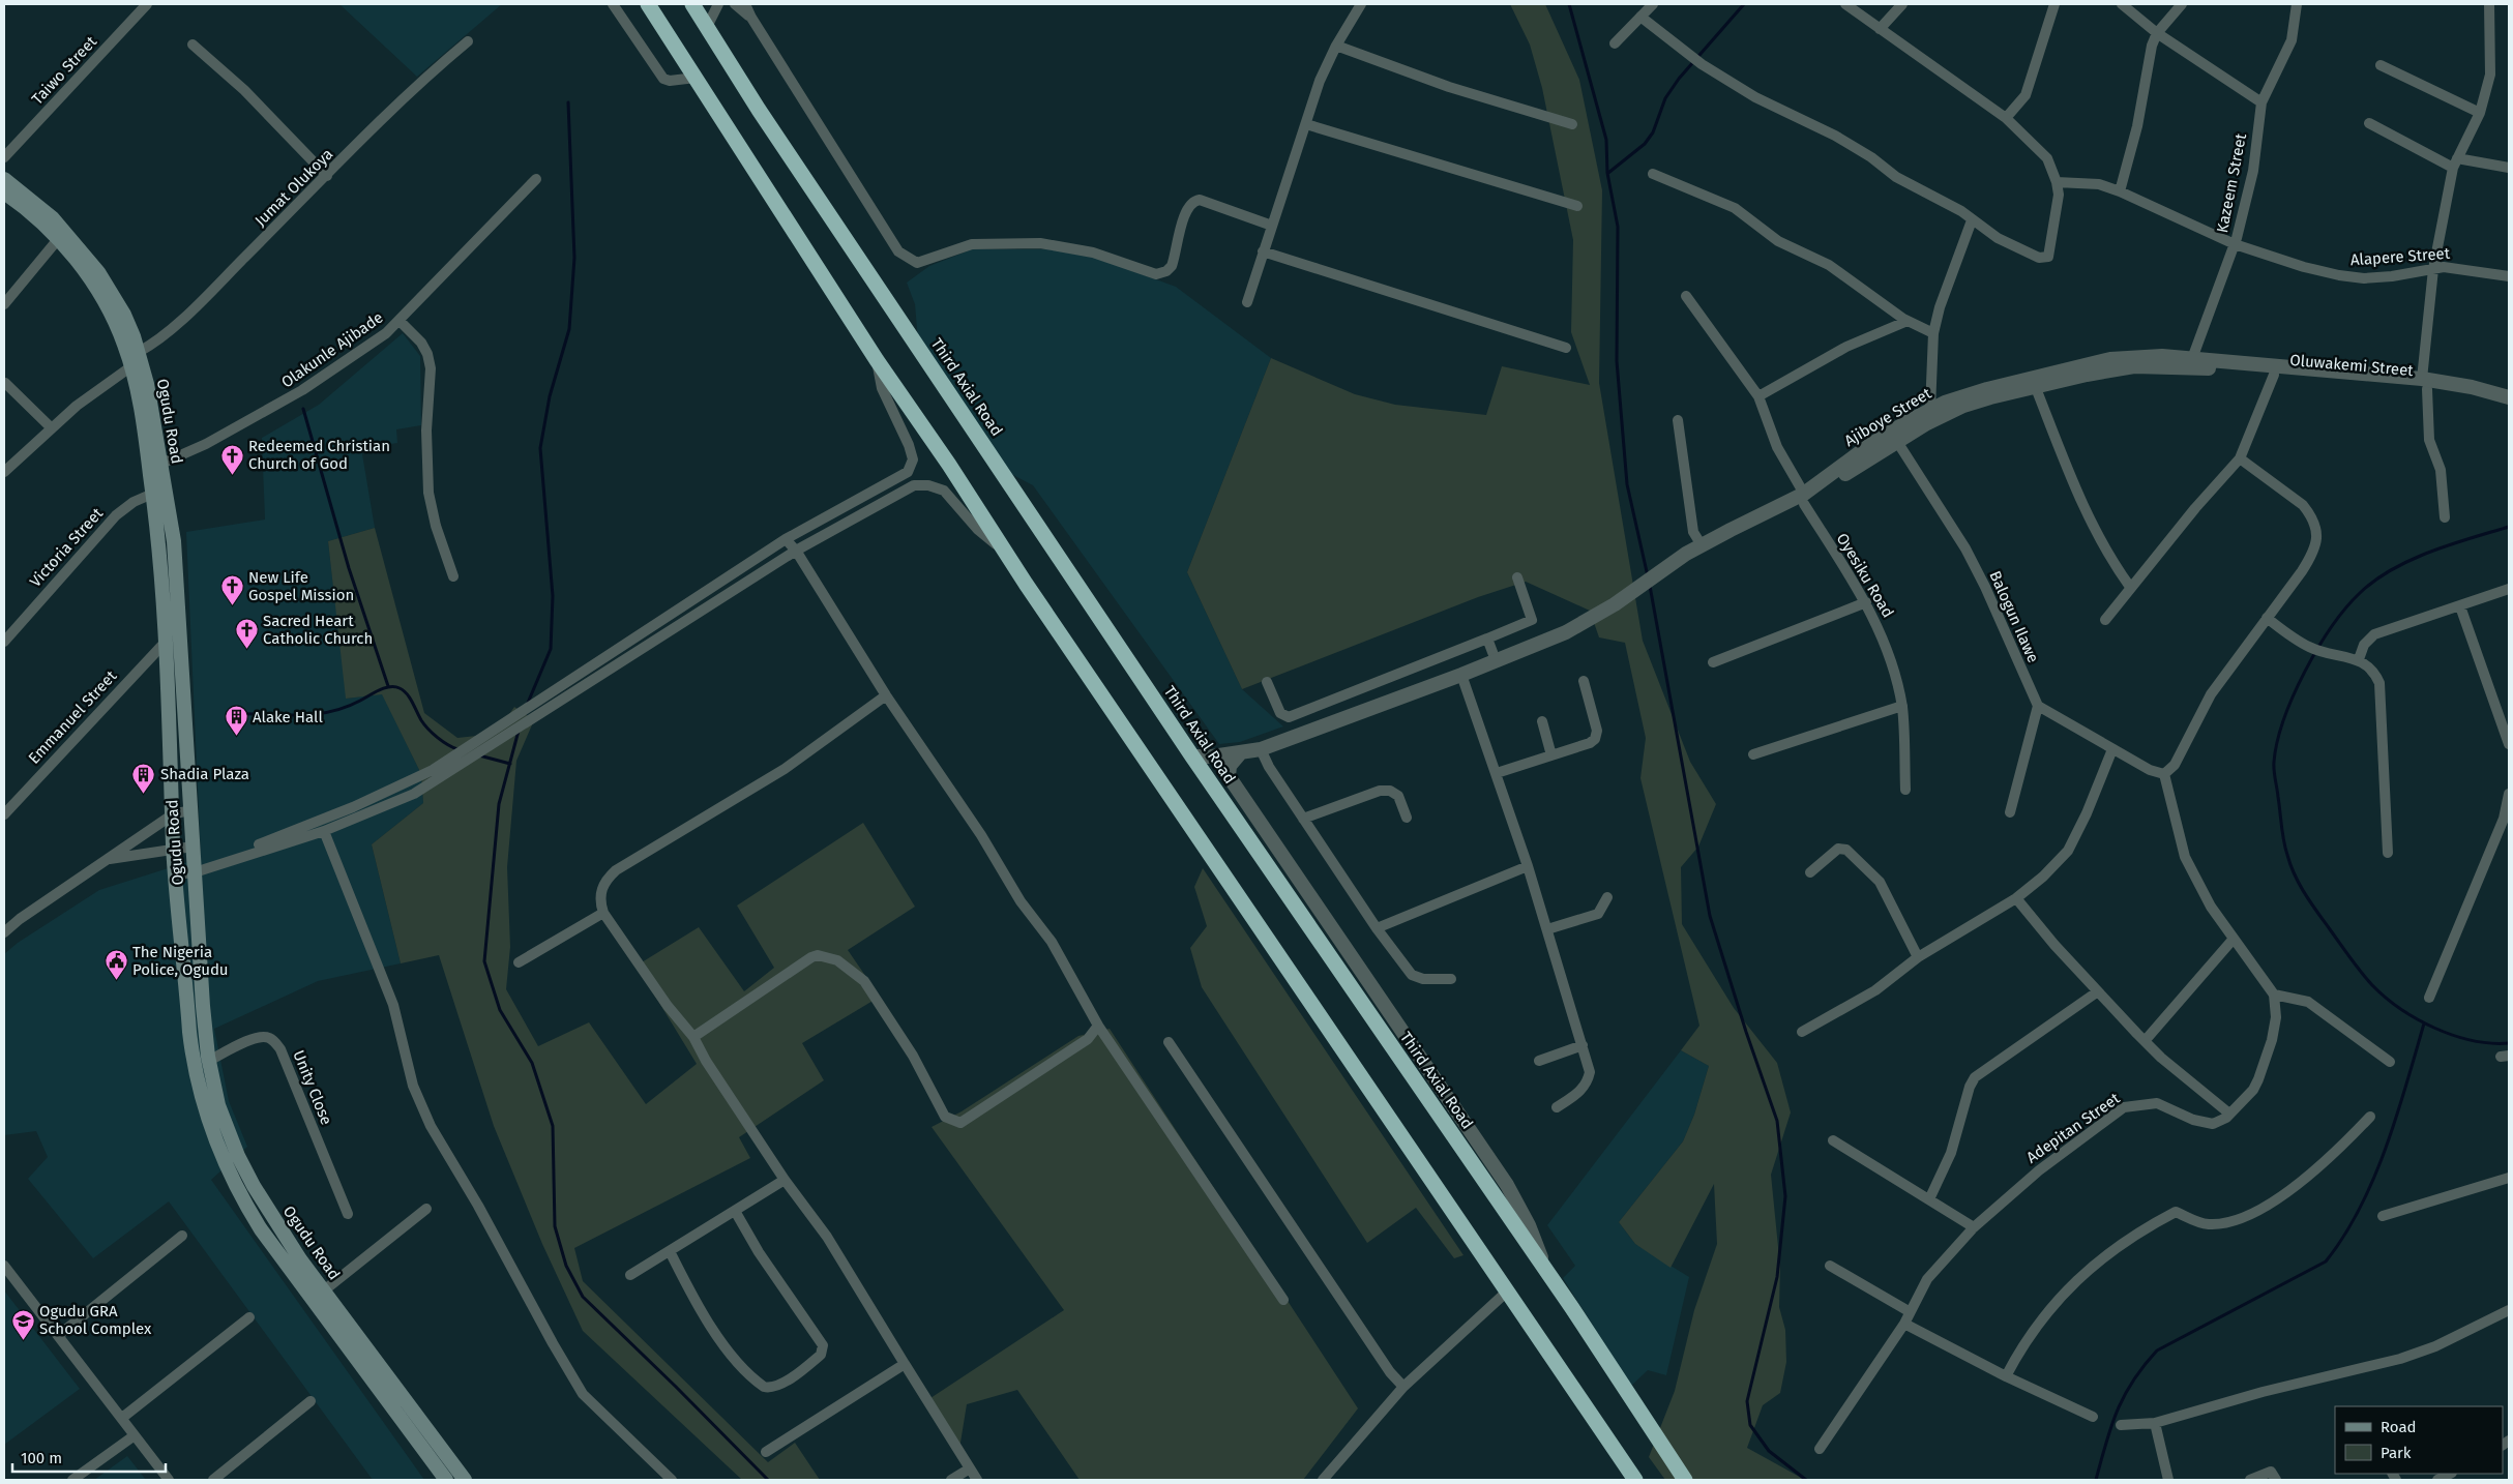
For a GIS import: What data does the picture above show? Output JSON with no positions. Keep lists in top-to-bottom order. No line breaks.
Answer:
{"streets":{"highway":["Third Axial Road"],"main road":["Ogudu Road"],"street":["Taiwo Street","Kazeem Street","Jumat Olukoya","Alapere Street","Olakunle Ajibade","Oluwakemi Street","Ajiboye Street","Victoria Street","Oyesiku Road","Balogun Ilawe","Emmanuel Street","Unity Close","Adepitan Street"]},"crossings":[["Kazeem Street","Alapere Street"],["Kazeem Street","Oluwakemi Street"],["Kazeem Street","Ajiboye Street"],["Jumat Olukoya","Ogudu Road"],["Olakunle Ajibade","Ogudu Road"],["Oluwakemi Street","Ajiboye Street"],["Third Axial Road","Ajiboye Street"],["Ajiboye Street","Oyesiku Road"],["Ajiboye Street","Balogun Ilawe"],["Ogudu Road","Victoria Street"],["Ogudu Road","Emmanuel Street"],["Ogudu Road","Unity Close"]],"places":{"church":["Redeemed Christian Church of God","New Life Gospel Mission","Sacred Heart Catholic Church"],"building":["Alake Hall","Shadia Plaza"],"public building":["The Nigeria Police, Ogudu"],"school or university":["Ogudu GRA School Complex"]},"legend":["Road","Park"],"scale_bar":"100 m"}
